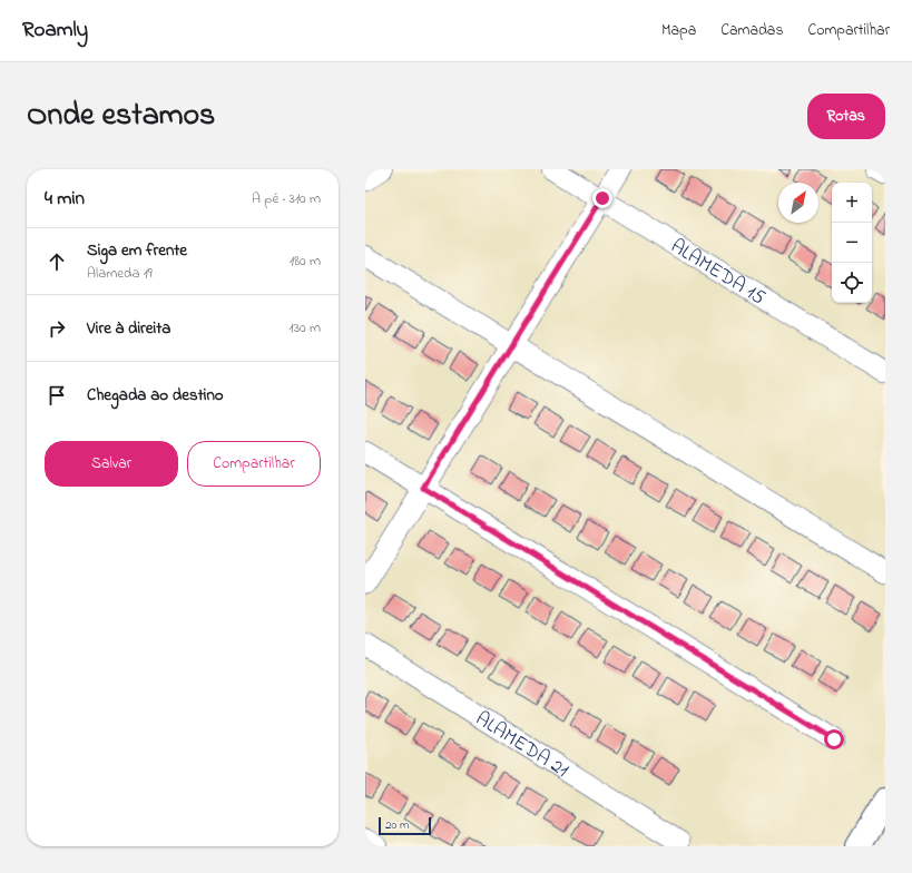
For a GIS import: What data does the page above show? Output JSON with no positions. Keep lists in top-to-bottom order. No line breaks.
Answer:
{"streets":{"street":["ALAMEDA 15","ALAMEDA 21"]},"scale_bar":"20 m","north":"top right","page":{"header":"Roamly","nav":["Mapa","Camadas","Compartilhar"],"title":"Onde estamos","buttons":["Rotas",["Salvar","Compartilhar"]],"heading":["4 min","A pé · 310 m"],"map_buttons":["+","−"],"list":[["Siga em frente","Alameda 19","180 m"],["Vire à direita","130 m"],"Chegada ao destino"],"scale":"20 m"}}
